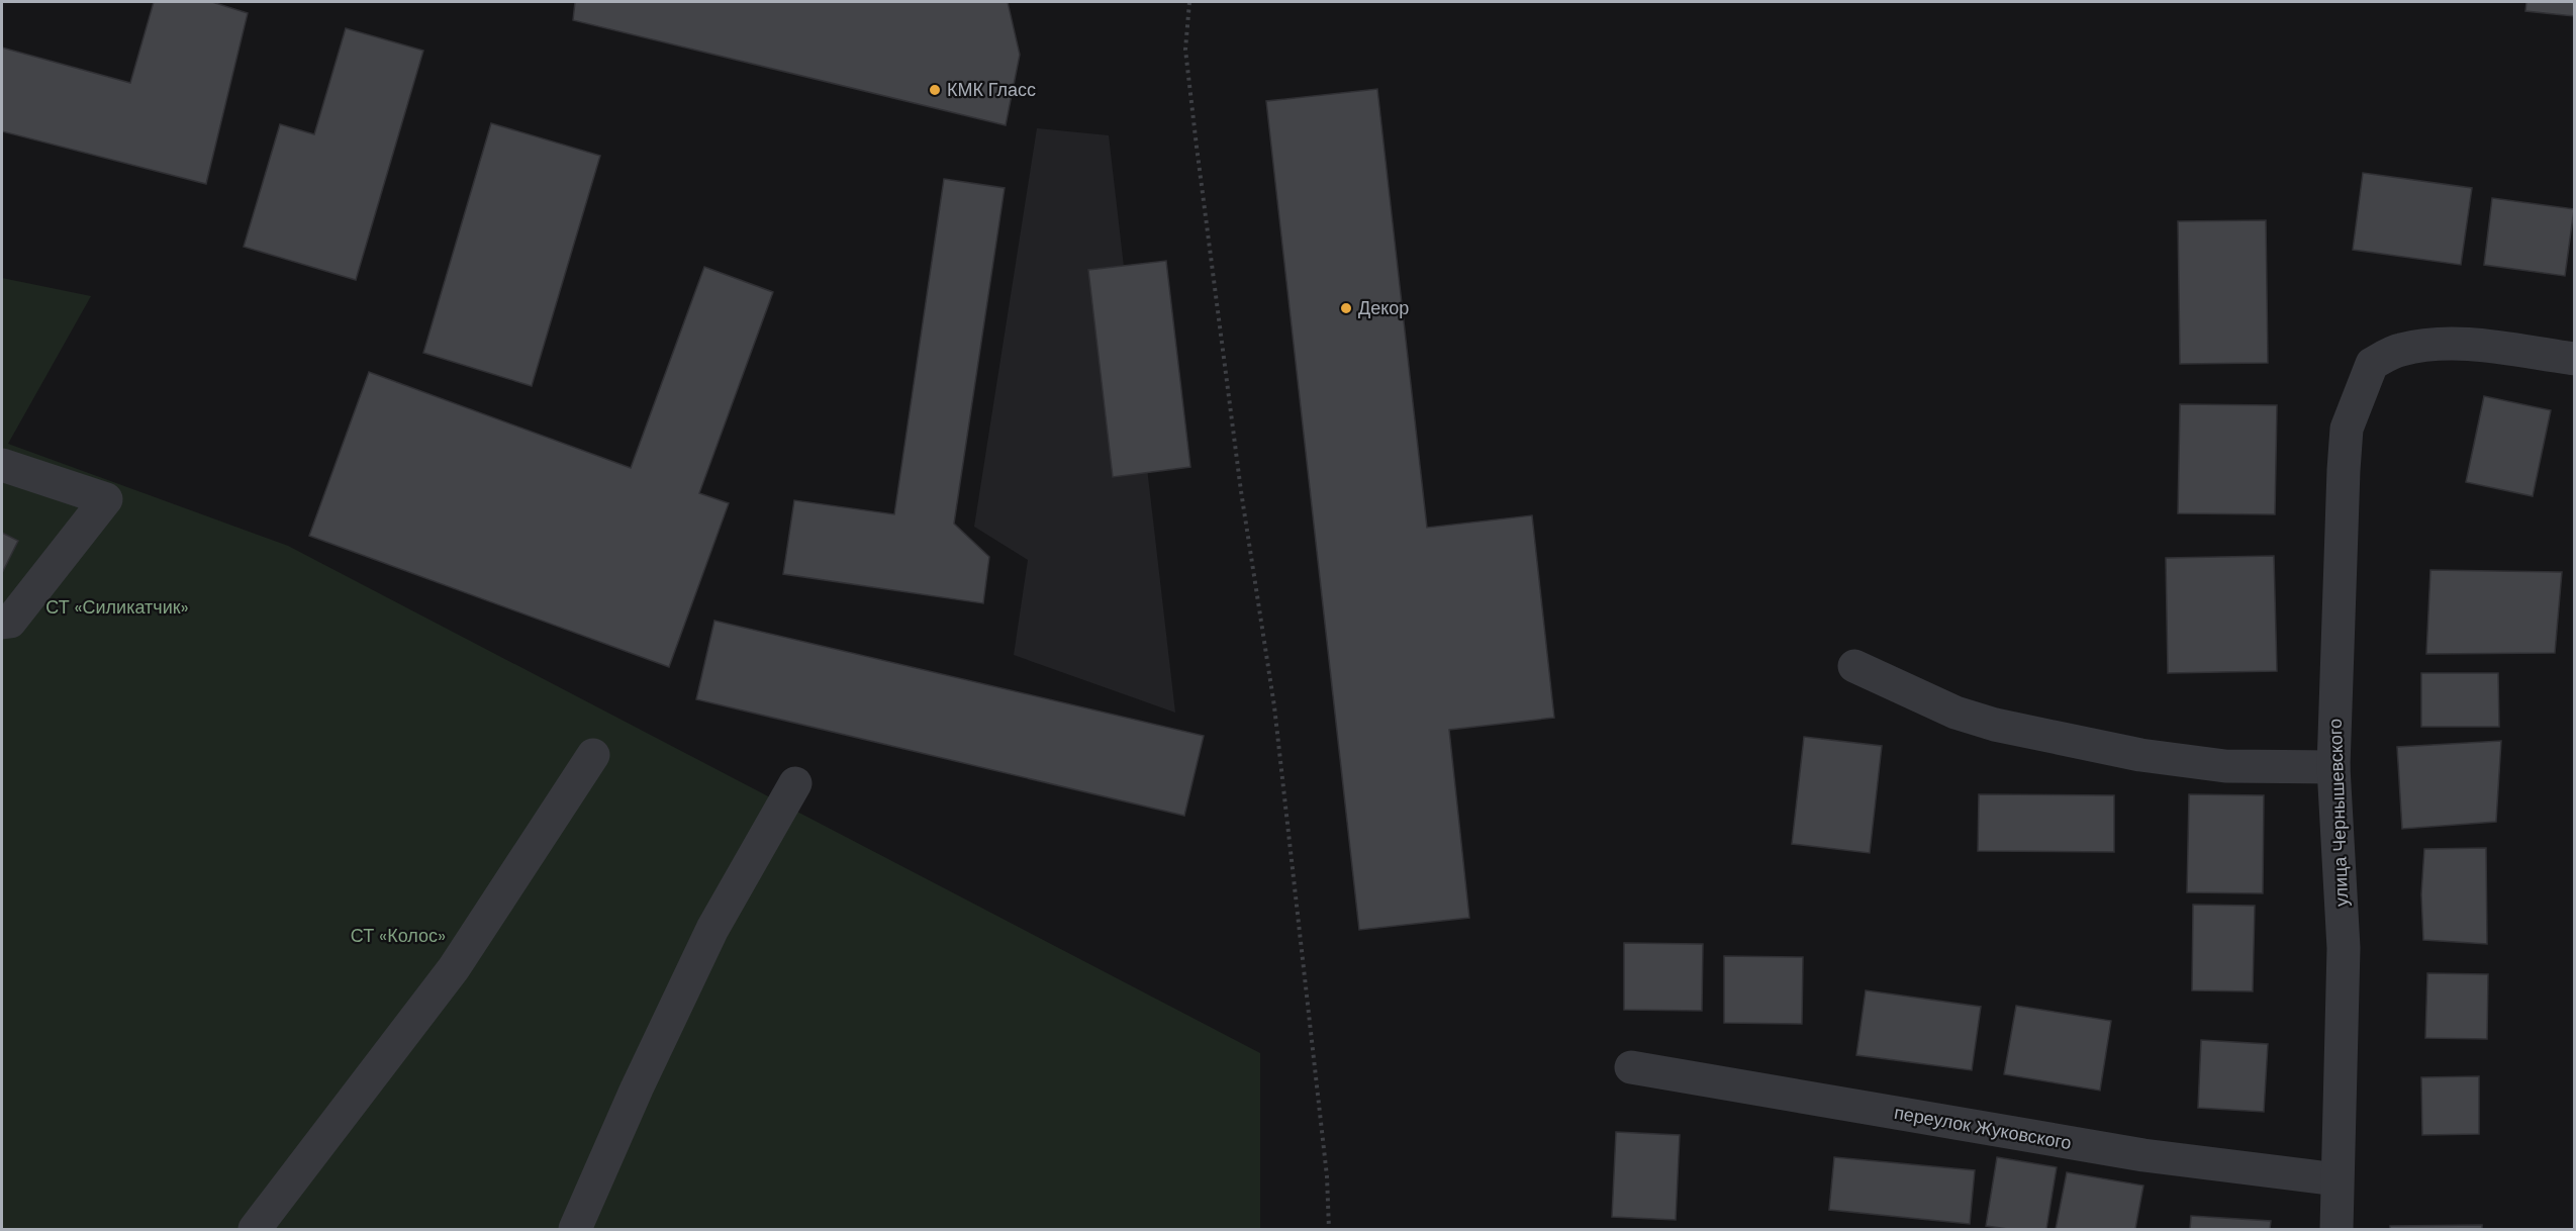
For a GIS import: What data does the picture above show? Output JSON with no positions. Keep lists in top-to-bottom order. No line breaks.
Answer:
{"streets":{"street":["улица Чернышевского","переулок Жуковского"]},"crossings":[["улица Чернышевского","переулок Жуковского"]],"parks":["СТ «Силикатчик»","СТ «Колос»"],"places":["КМК Гласс","Декор"]}
